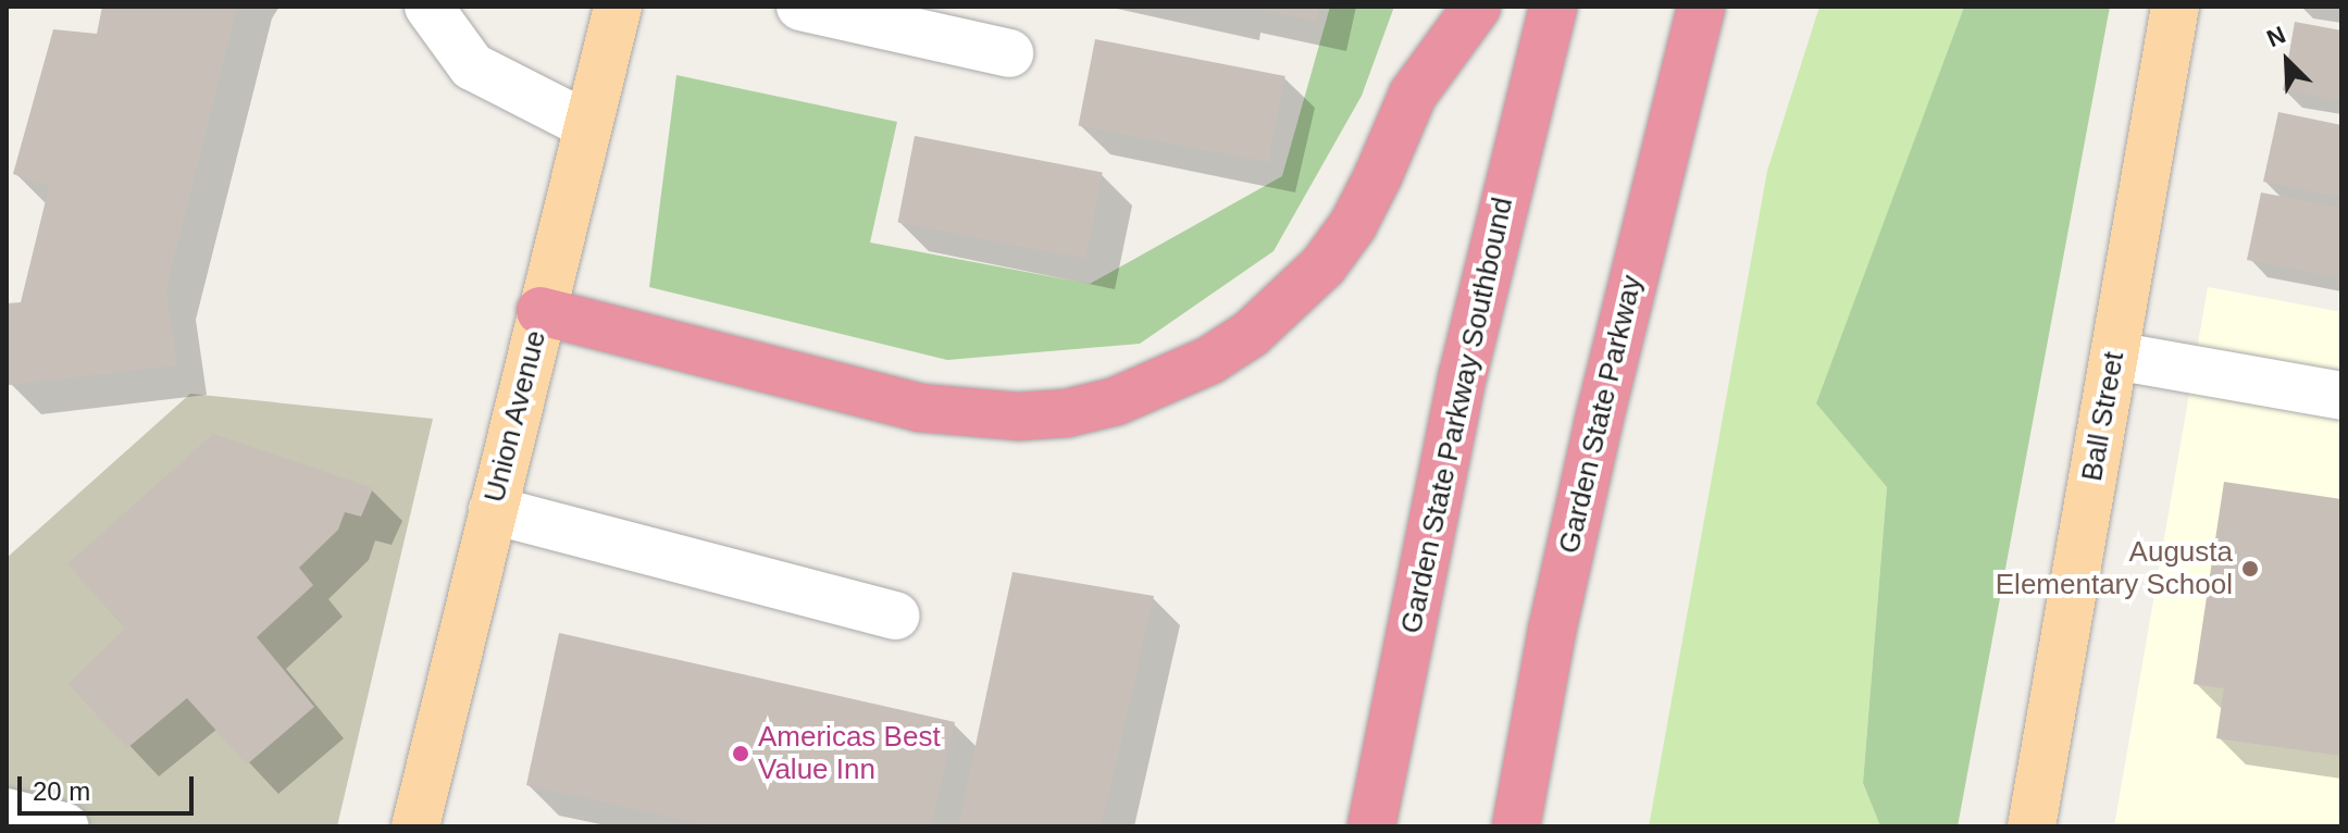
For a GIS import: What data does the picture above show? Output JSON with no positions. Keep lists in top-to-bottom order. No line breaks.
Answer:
{"streets":{"highway":["Garden State Parkway","Garden State Parkway Southbound"],"main road":["Union Avenue","Ball Street"]},"places":["Augusta Elementary School","Americas Best Value Inn"],"scale_bar":"20 m","north":"top left"}
